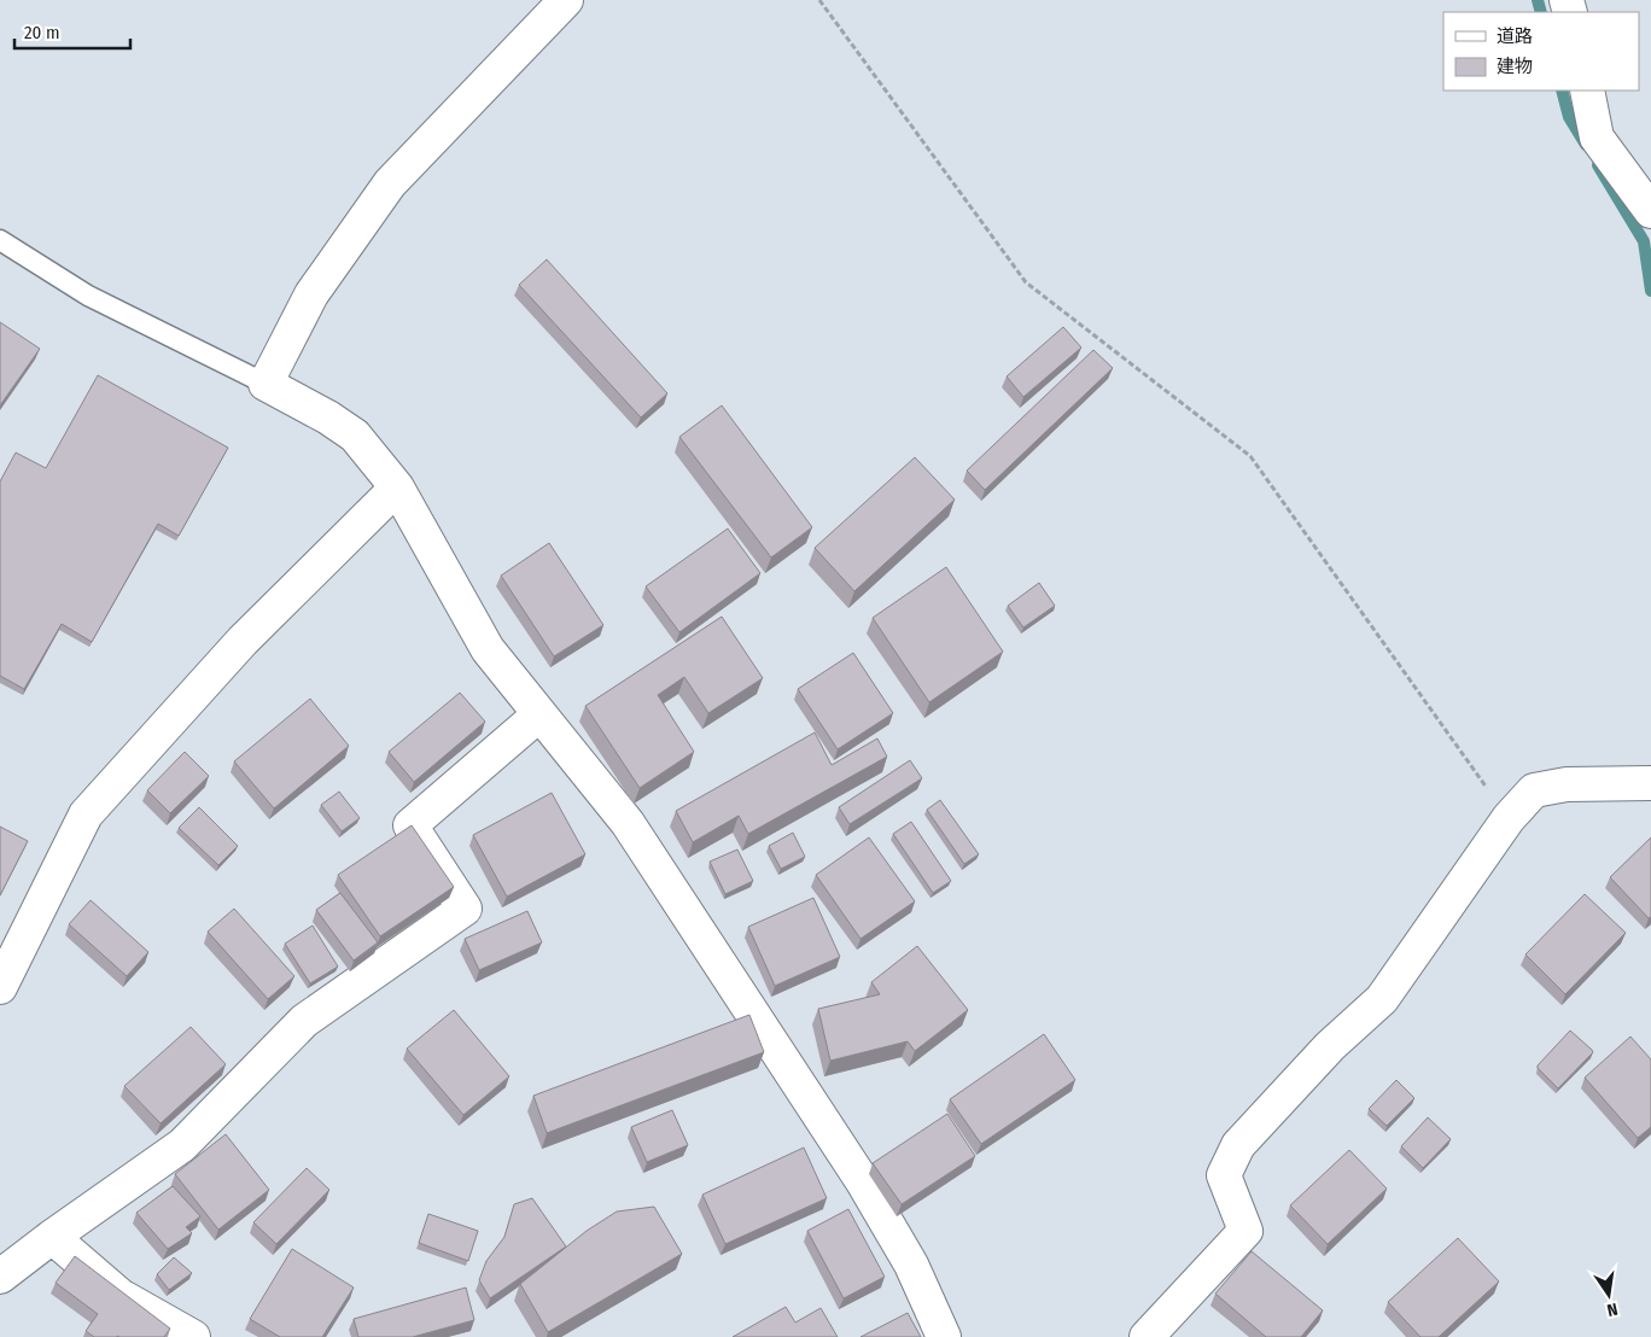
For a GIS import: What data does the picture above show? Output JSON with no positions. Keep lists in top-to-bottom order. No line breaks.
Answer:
{"legend":["道路","建物"],"scale_bar":"20 m","north":"bottom"}
